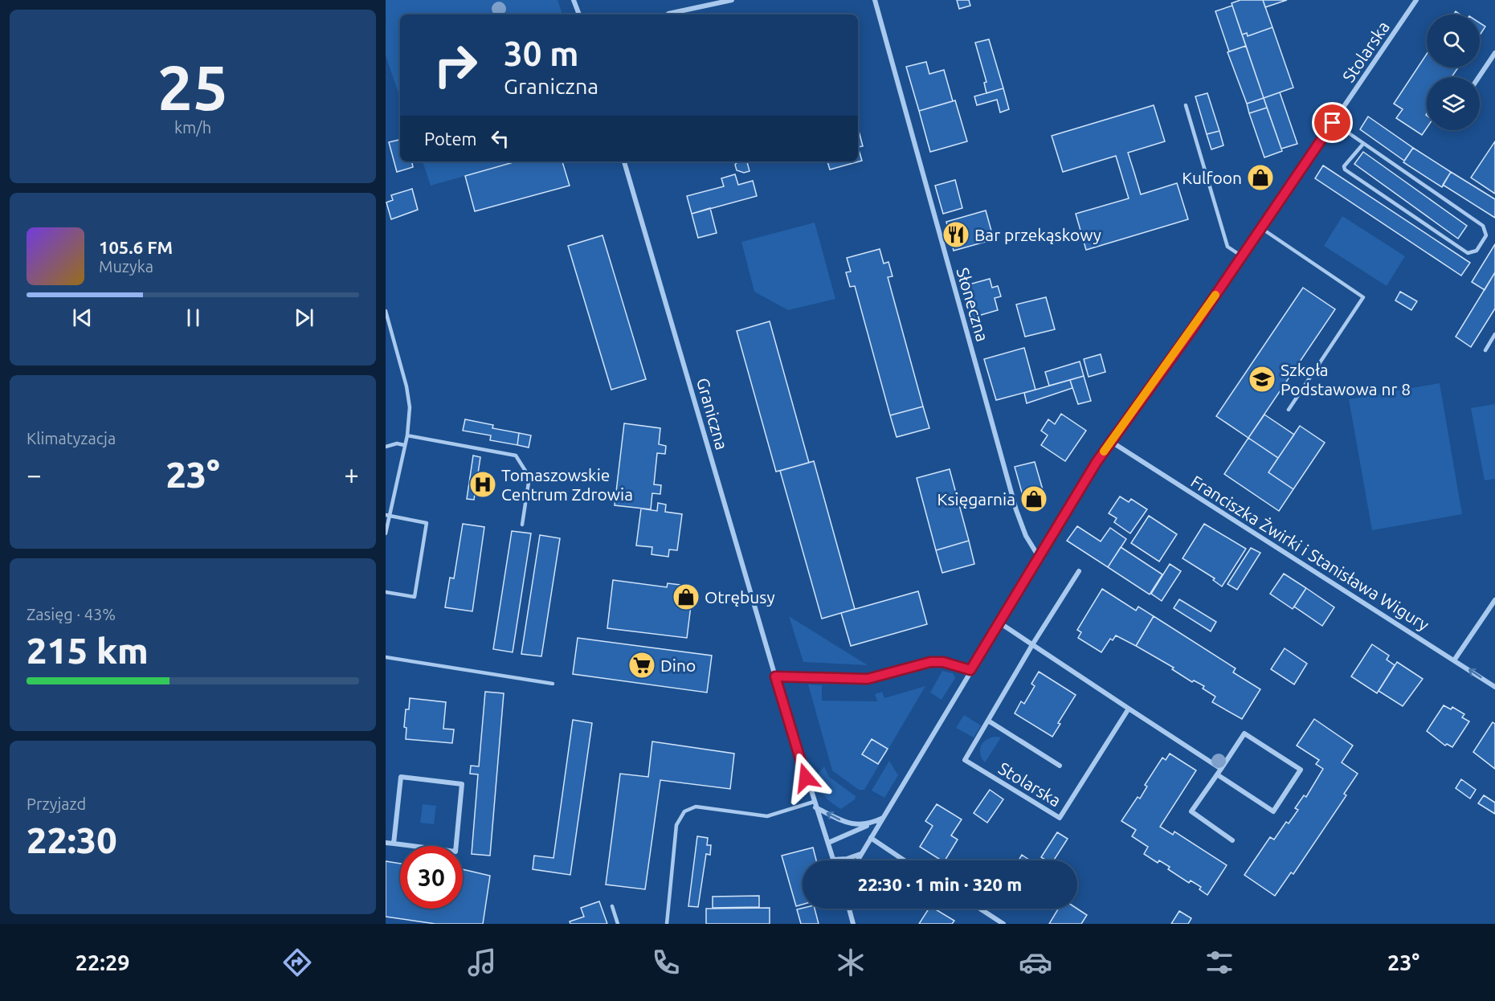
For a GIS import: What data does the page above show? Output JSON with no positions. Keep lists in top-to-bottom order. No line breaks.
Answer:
{"streets":{"street":["Stolarska","Słoneczna","Graniczna","Franciszka Żwirki i Stanisława Wigury"]},"crossings":[["Stolarska","Słoneczna"],["Stolarska","Franciszka Żwirki i Stanisława Wigury"]],"places":{"shop":["Kulfoon","Księgarnia","Otrębusy"],"restaurant":["Bar przekąskowy"],"school or university":["Szkoła Podstawowa nr 8"],"hospital":["Tomaszowskie Centrum Zdrowia"],"supermarket":["Dino"]},"page":{"tile":[["25","km/h"],"Klimatyzacja",["Zasięg · 43%","215 km"],["Przyjazd","22:30"]],"turn":["30 m","Graniczna"],"then":"Potem","song":["105.6 FM","Muzyka"],"heat":["−","23°","+"],"limit":"30","trip":"22:30 · 1 min · 320 m","tabs":["22:29","23°"]}}
